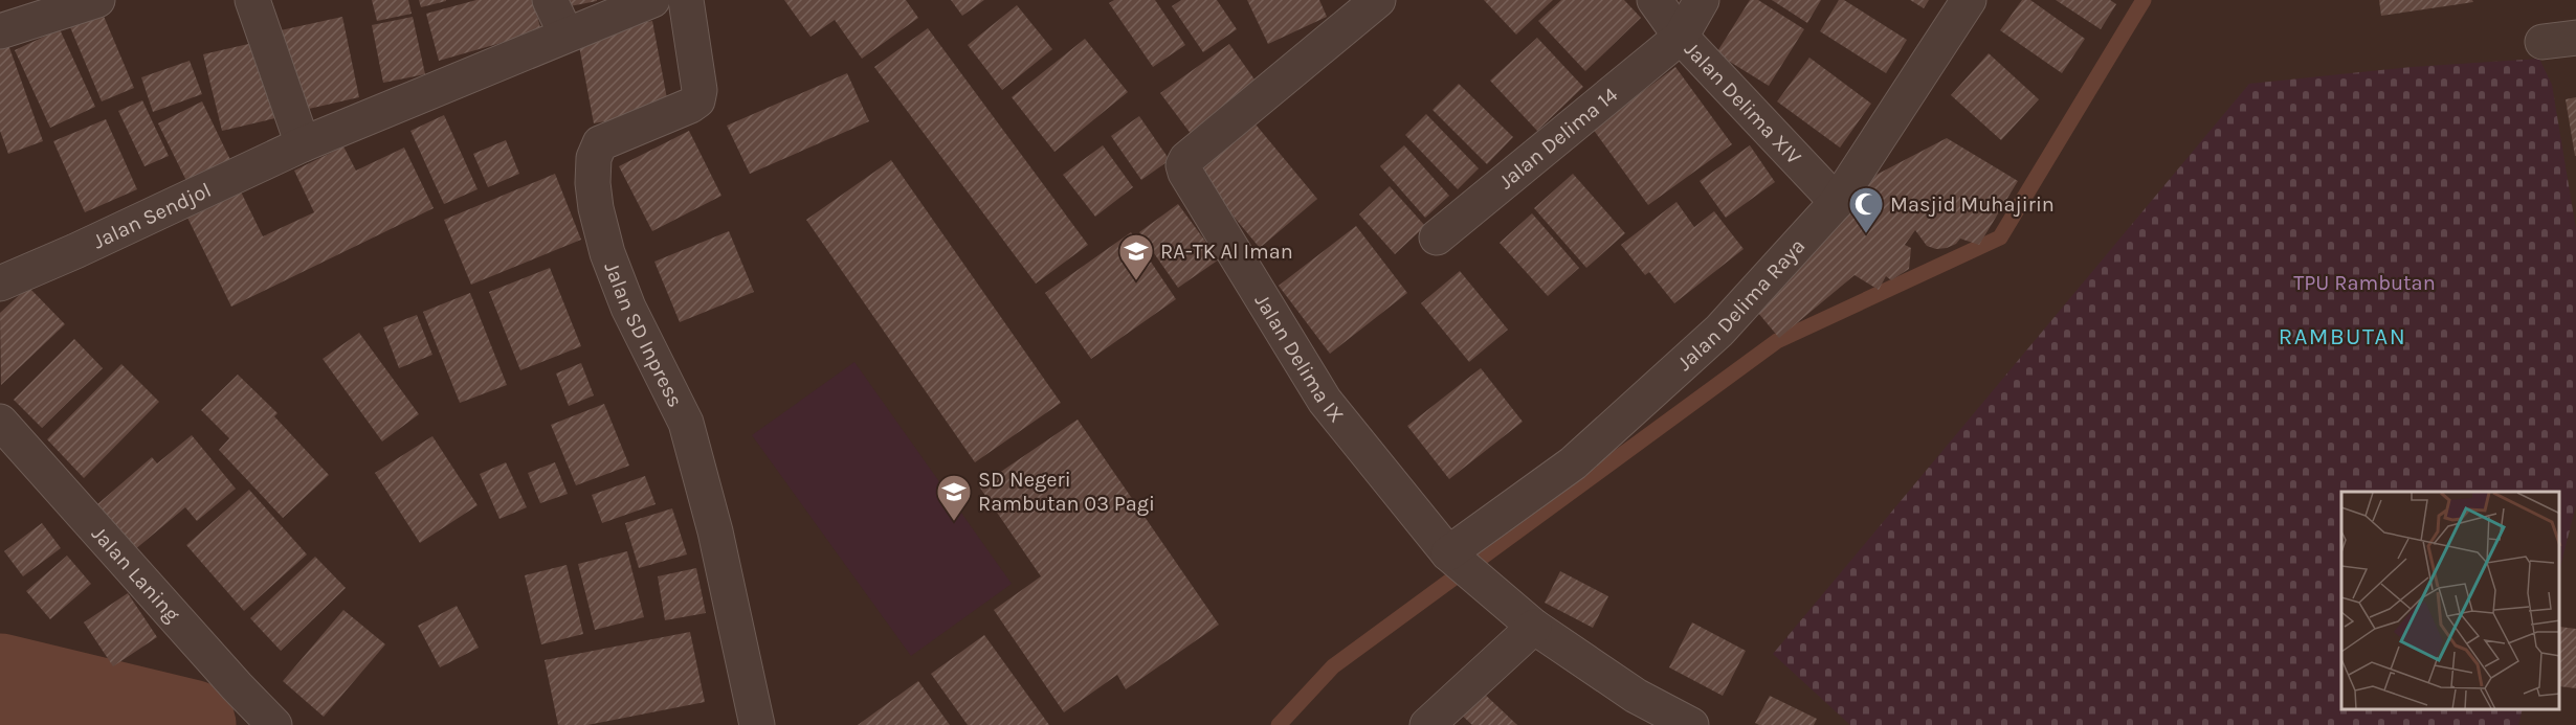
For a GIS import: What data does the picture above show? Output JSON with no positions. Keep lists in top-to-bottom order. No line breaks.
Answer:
{"streets":{"street":["Jalan Delima XIV","Jalan Delima 14","Jalan Sendjol","Jalan Delima Raya","Jalan SD Inpress","Jalan Delima IX","Jalan Laning"]},"crossings":[["Jalan Delima XIV","Jalan Delima 14"],["Jalan Delima XIV","Jalan Delima Raya"],["Jalan Delima Raya","Jalan Delima IX"]],"districts":["RAMBUTAN"],"parks":["TPU Rambutan"],"places":{"mosque":["Masjid Muhajirin"],"school or university":["RA-TK Al Iman","SD Negeri Rambutan 03 Pagi"]}}
